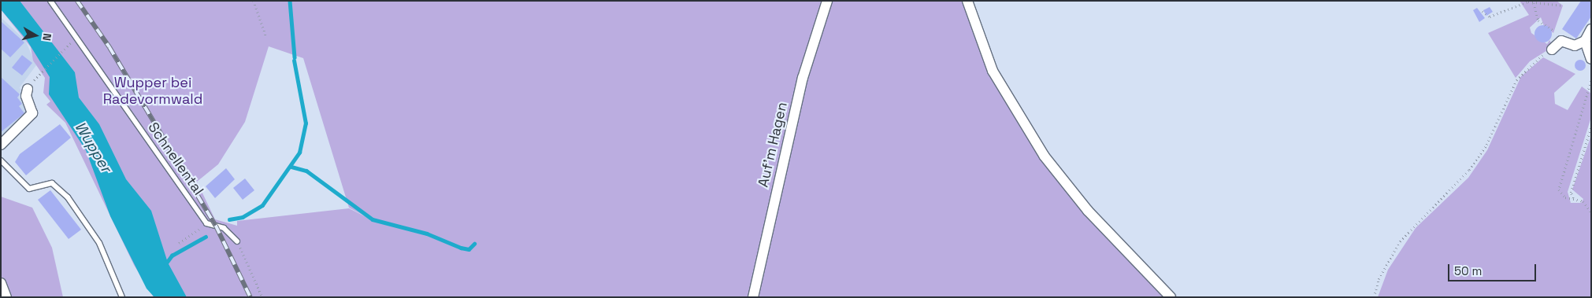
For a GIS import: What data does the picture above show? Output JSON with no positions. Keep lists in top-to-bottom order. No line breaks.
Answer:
{"streets":{"street":["Auf'm Hagen"],"lane":["Schnellental"]},"water":["Wupper"],"parks":["Wupper bei Radevormwald"],"scale_bar":"50 m","north":"right"}
